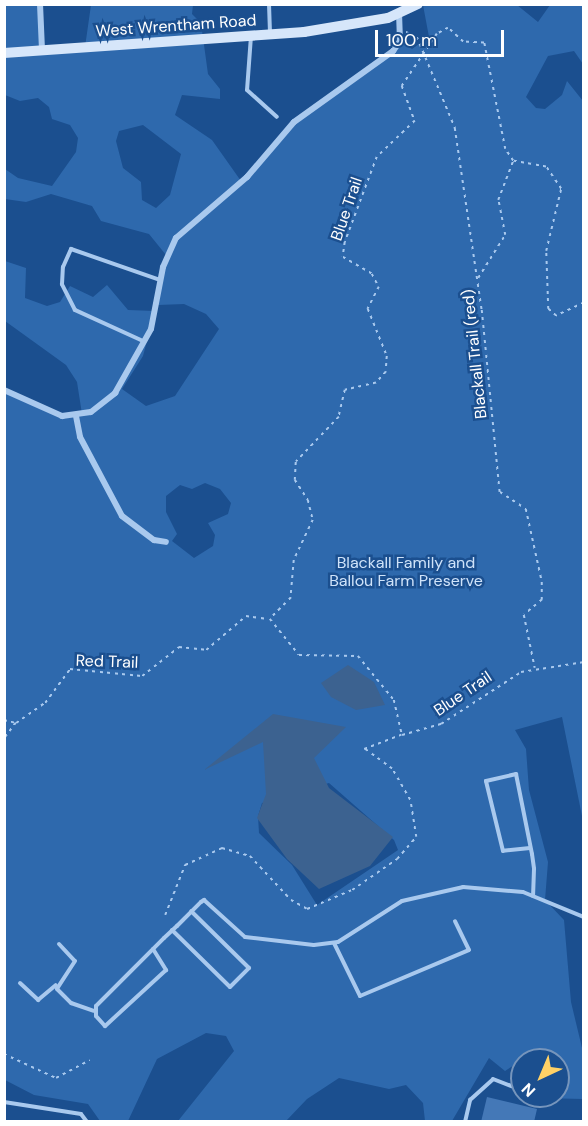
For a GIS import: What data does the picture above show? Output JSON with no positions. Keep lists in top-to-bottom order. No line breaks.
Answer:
{"streets":{"street":["West Wrentham Road"],"path":["Blue Trail","Blackall Trail (red)","Red Trail"]},"crossings":[["Blue Trail","Blackall Trail (red)"],["Blue Trail","Red Trail"]],"parks":["Blackall Family and Ballou Farm Preserve"],"scale_bar":"100 m","north":"bottom left"}
